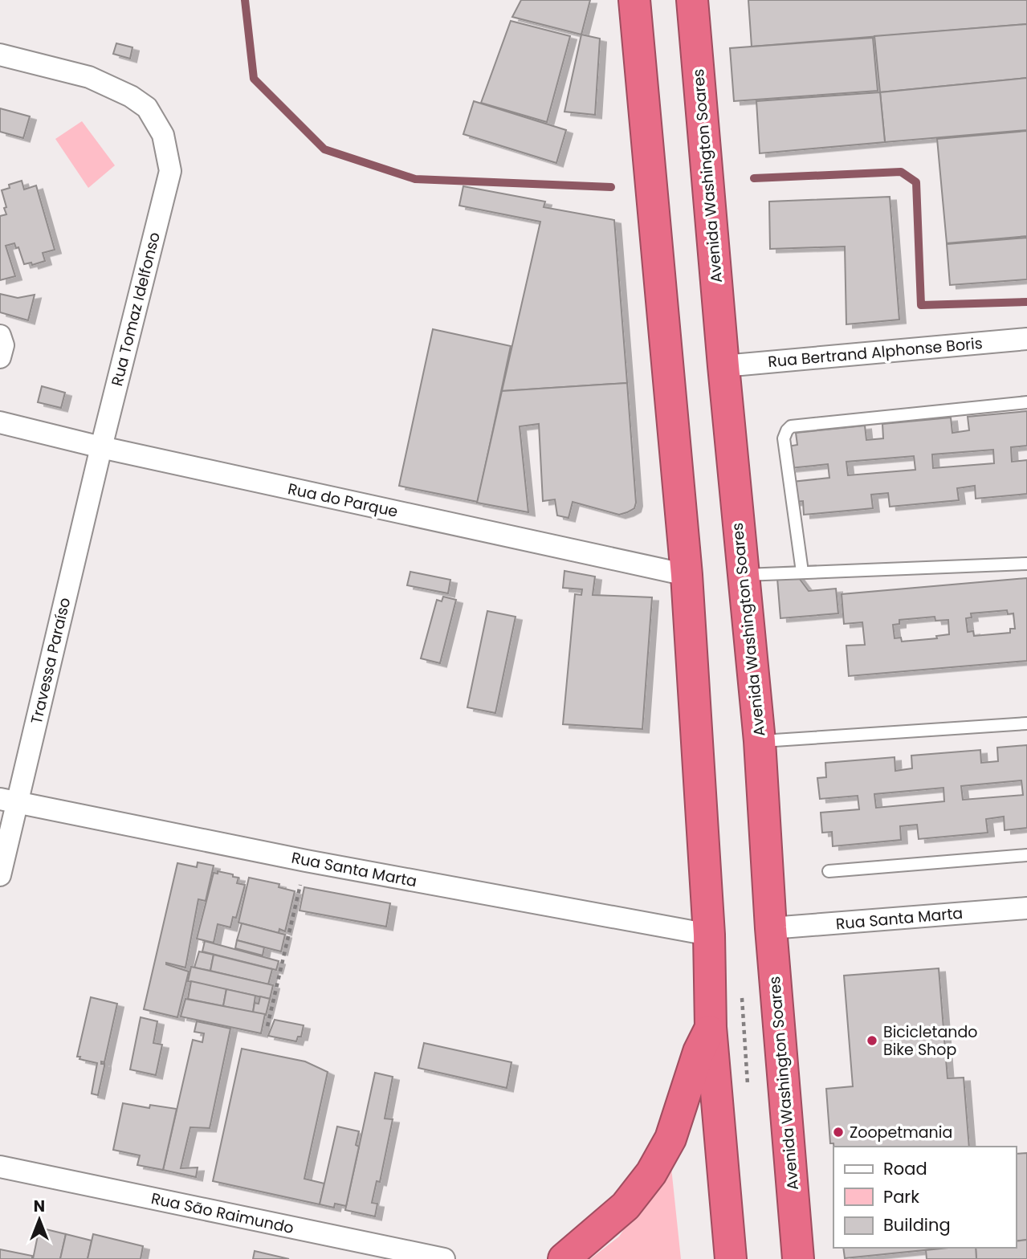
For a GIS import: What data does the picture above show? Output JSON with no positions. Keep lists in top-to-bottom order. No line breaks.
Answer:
{"streets":{"highway":["Avenida Washington Soares"],"street":["Rua Tomaz Idelfonso","Rua Bertrand Alphonse Boris","Rua do Parque","Travessa Paraíso","Rua Santa Marta","Rua São Raimundo"]},"crossings":[["Avenida Washington Soares","Rua Bertrand Alphonse Boris"],["Avenida Washington Soares","Rua Santa Marta"],["Rua Tomaz Idelfonso","Rua do Parque"],["Rua Tomaz Idelfonso","Travessa Paraíso"],["Rua do Parque","Travessa Paraíso"],["Travessa Paraíso","Rua Santa Marta"]],"places":["Bicicletando Bike Shop","Zoopetmania"],"legend":["Road","Park","Building"],"north":"top"}
